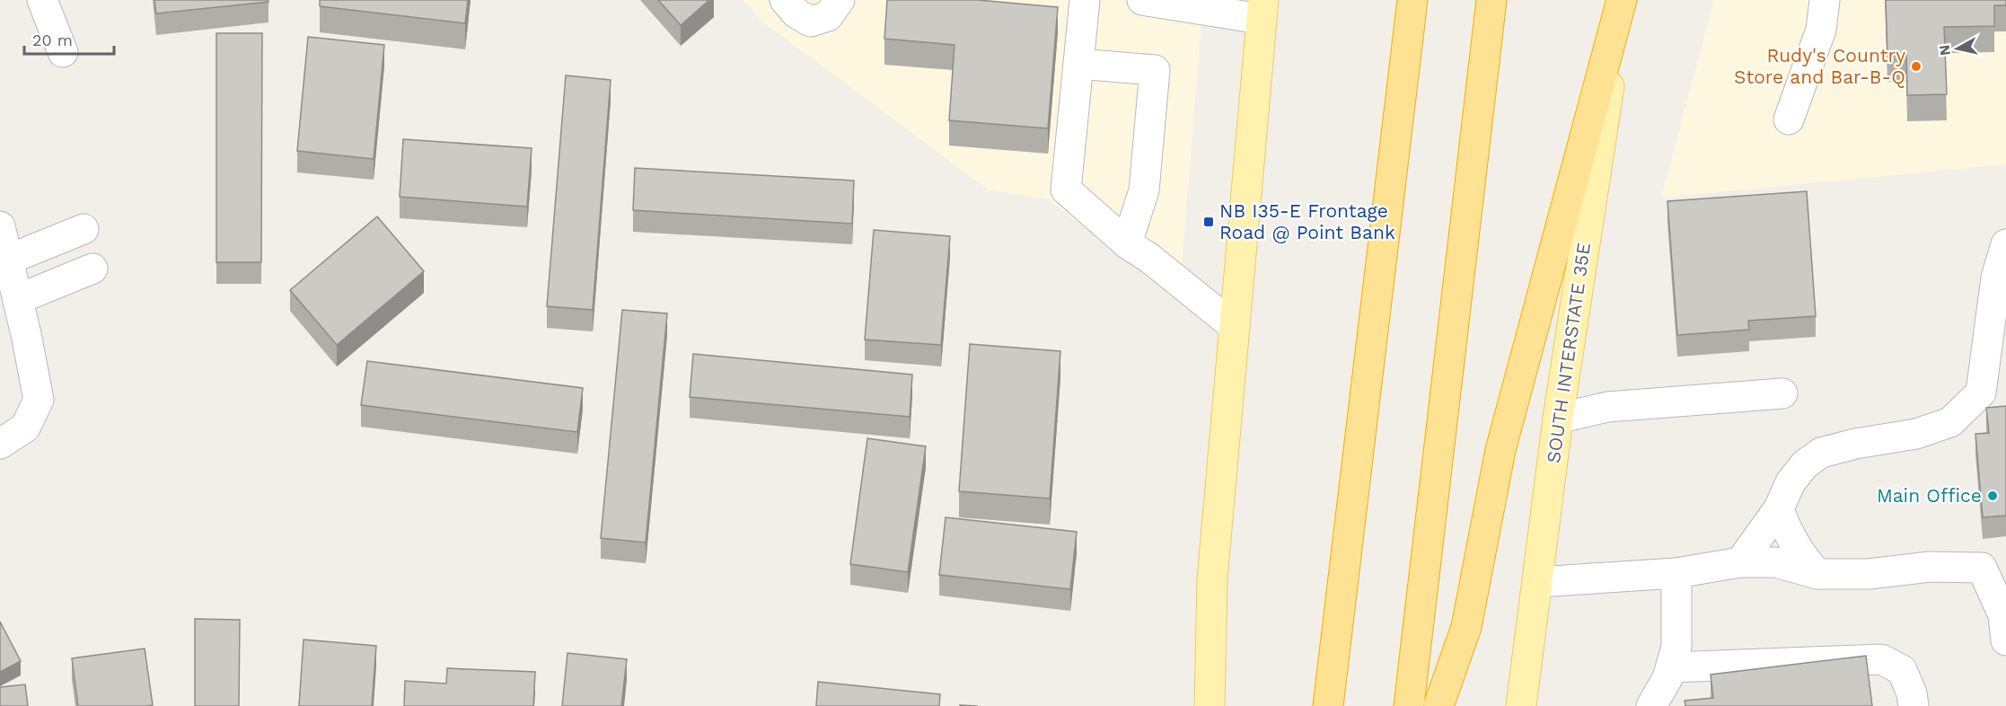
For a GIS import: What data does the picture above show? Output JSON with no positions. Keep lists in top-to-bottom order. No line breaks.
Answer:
{"streets":{"main road":["SOUTH INTERSTATE 35E"]},"places":{"other":["Rudy's Country Store and Bar-B-Q","Main Office"],"transit":["NB I35-E Frontage Road @ Point Bank"]},"scale_bar":"20 m","north":"left"}
